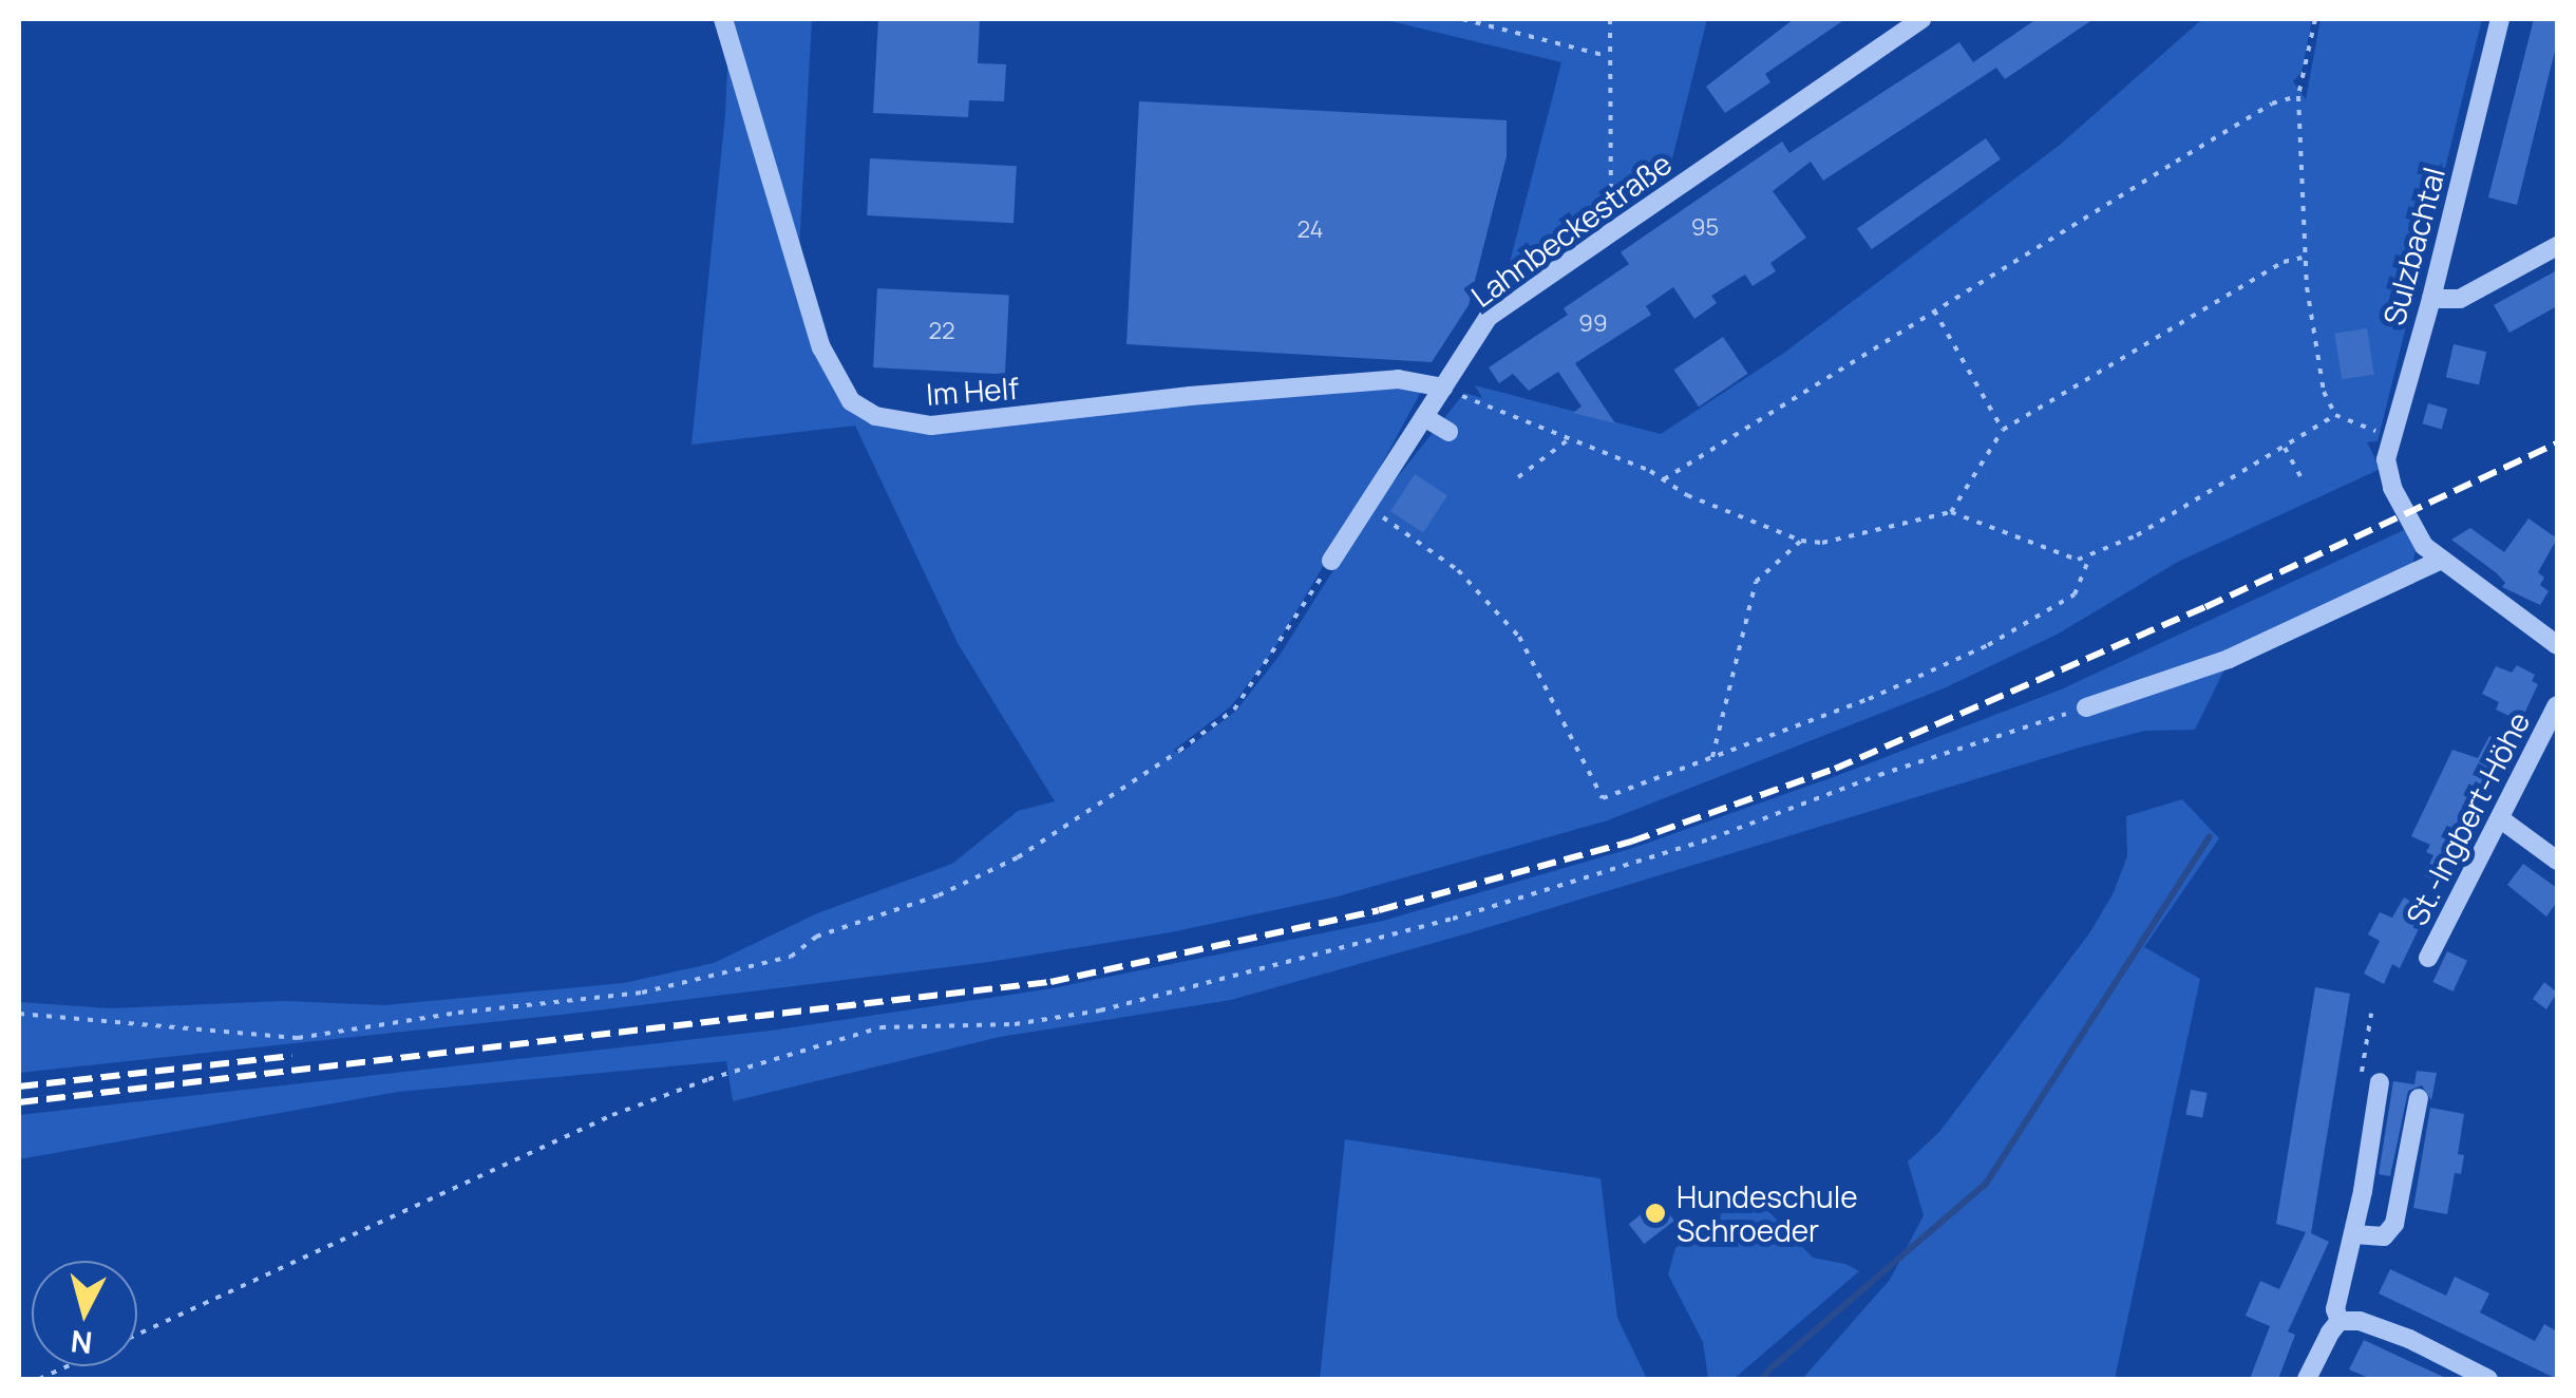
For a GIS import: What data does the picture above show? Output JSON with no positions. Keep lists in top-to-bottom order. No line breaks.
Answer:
{"streets":{"street":["Lahnbeckestraße","Sulzbachtal","Im Helf","St.-Ingbert-Höhe"]},"crossings":[["Lahnbeckestraße","Im Helf"]],"places":["Hundeschule Schroeder"],"house_numbers":["95","24","99","22"],"north":"bottom"}
